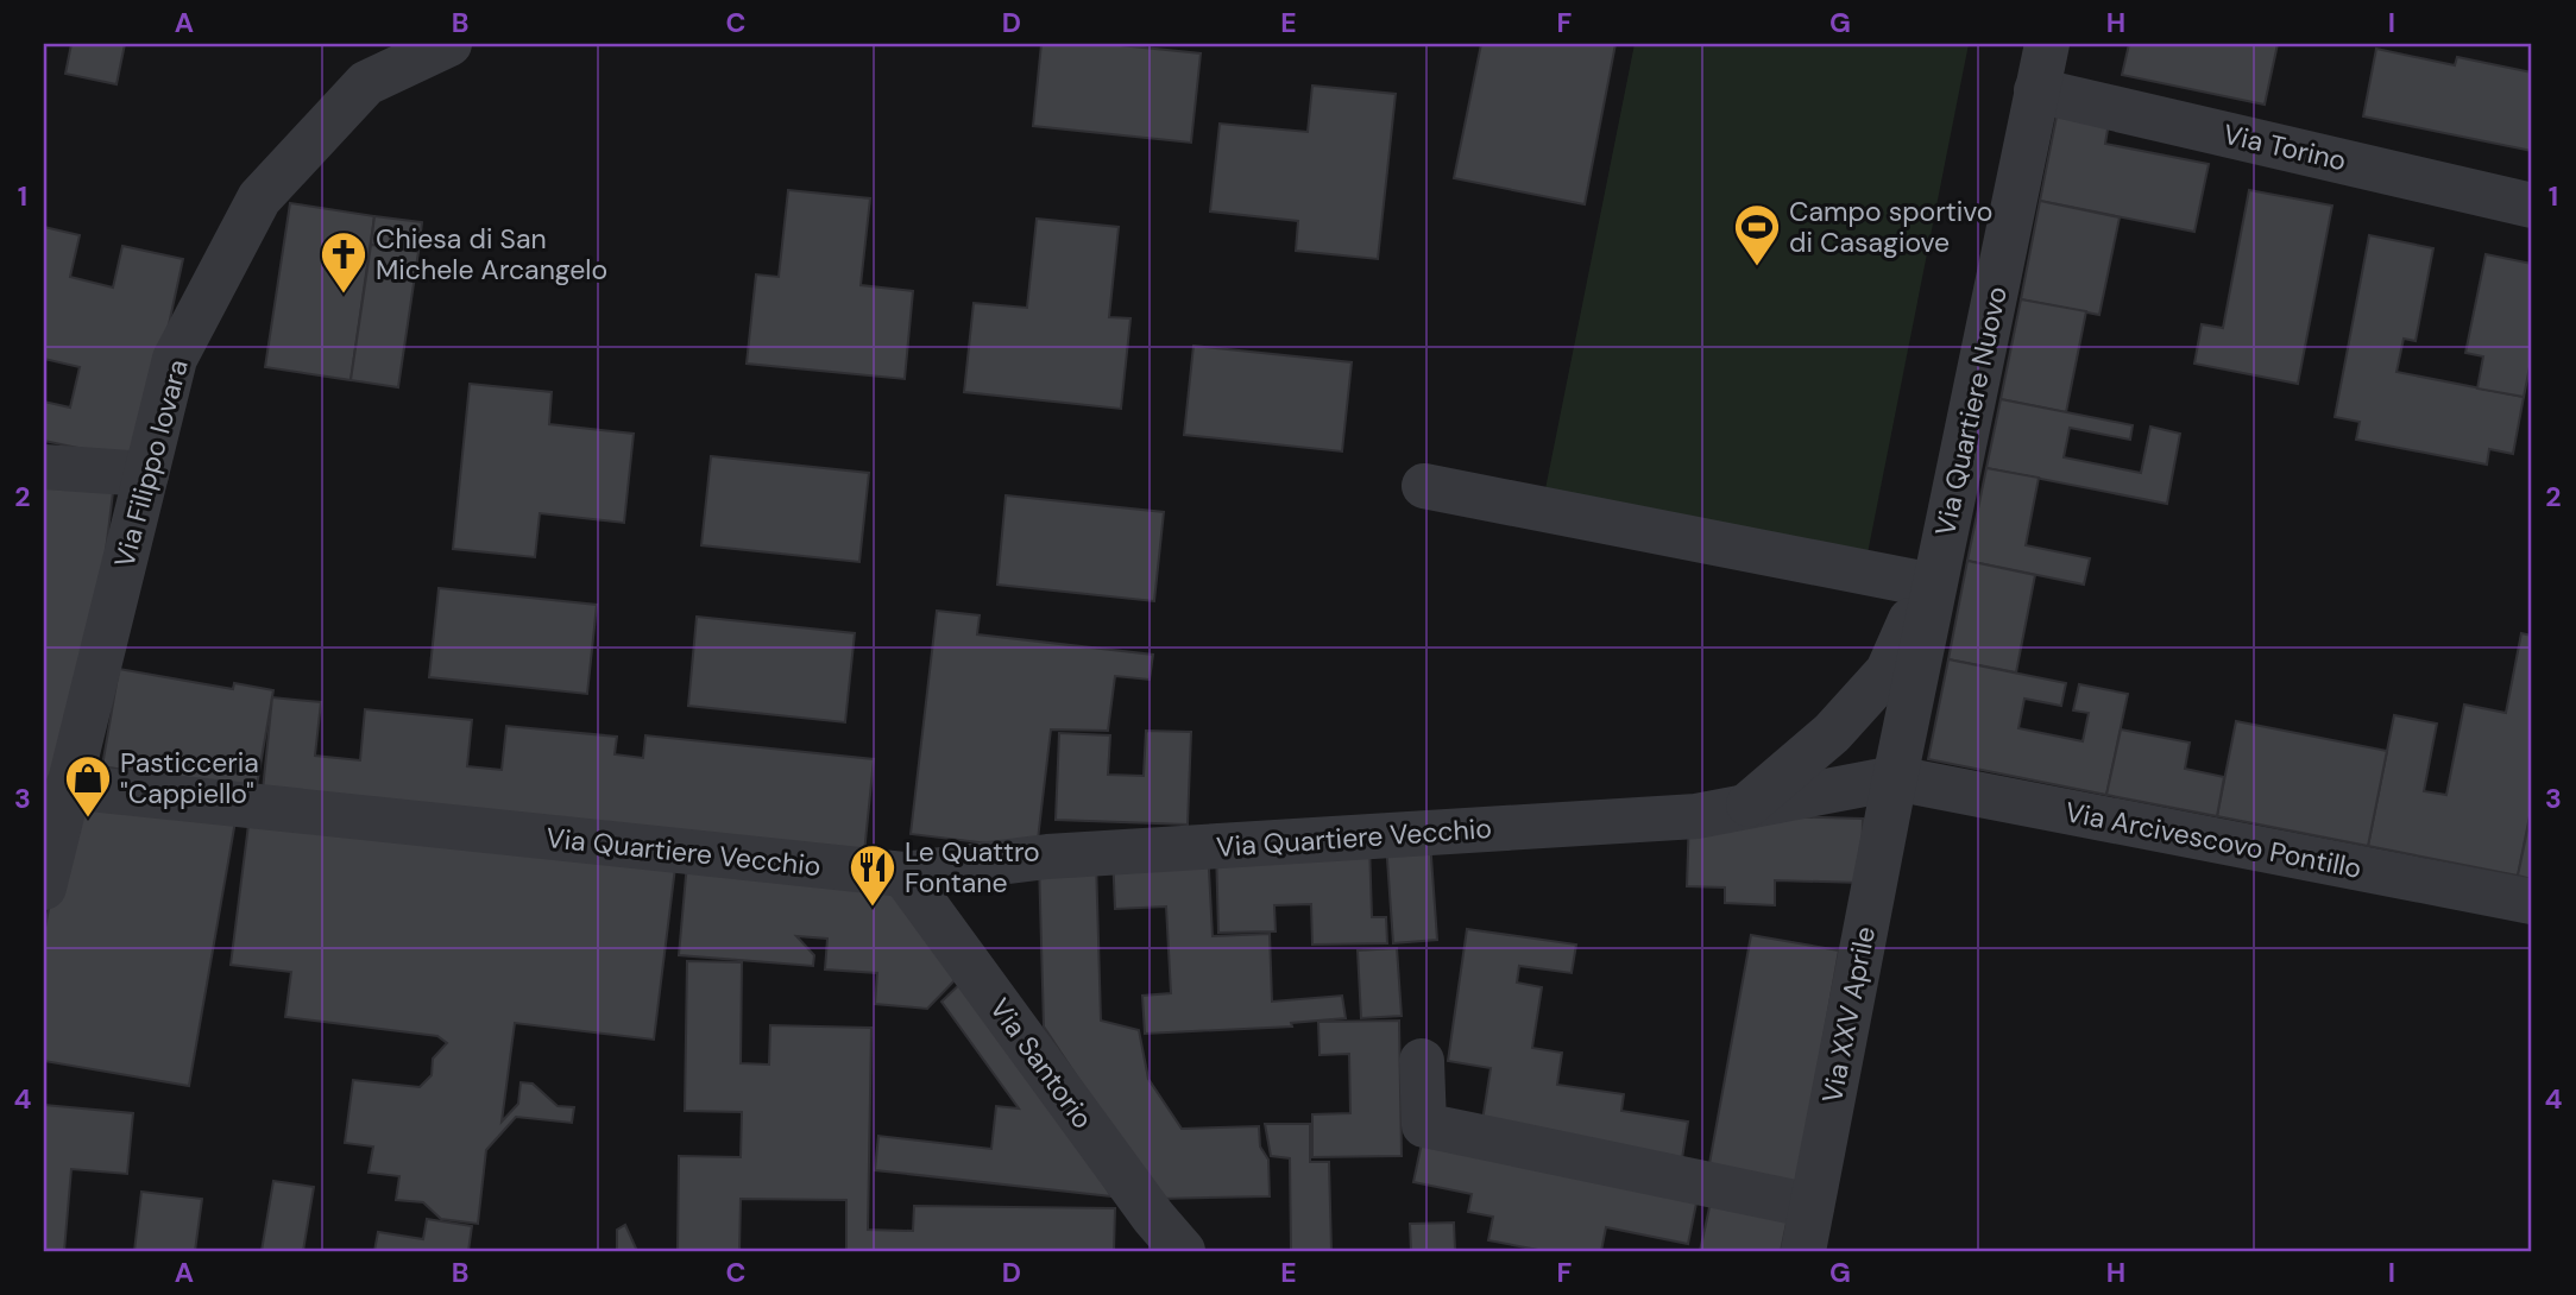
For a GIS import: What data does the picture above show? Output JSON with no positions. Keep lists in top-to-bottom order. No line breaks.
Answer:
{"streets":{"street":["Via Torino","Via Quartiere Nuovo","Via Filippo Iovara","Via Quartiere Vecchio","Via Arcivescovo Pontillo","Via XXV Aprile","Via Santorio"]},"crossings":[["Via Torino","Via Quartiere Nuovo"],["Via Quartiere Nuovo","Via Quartiere Vecchio"],["Via Quartiere Nuovo","Via Arcivescovo Pontillo"],["Via Quartiere Nuovo","Via XXV Aprile"],["Via Filippo Iovara","Via Quartiere Vecchio"],["Via Quartiere Vecchio","Via Arcivescovo Pontillo"],["Via Quartiere Vecchio","Via XXV Aprile"],["Via Quartiere Vecchio","Via Santorio"],["Via Arcivescovo Pontillo","Via XXV Aprile"]],"places":{"sports":["Campo sportivo di Casagiove"],"church":["Chiesa di San Michele Arcangelo"],"shop":["Pasticceria \"Cappiello\""],"restaurant":["Le Quattro Fontane"]},"grid":{"columns":["A","B","C","D","E","F","G","H","I"],"rows":["1","2","3","4"]}}
